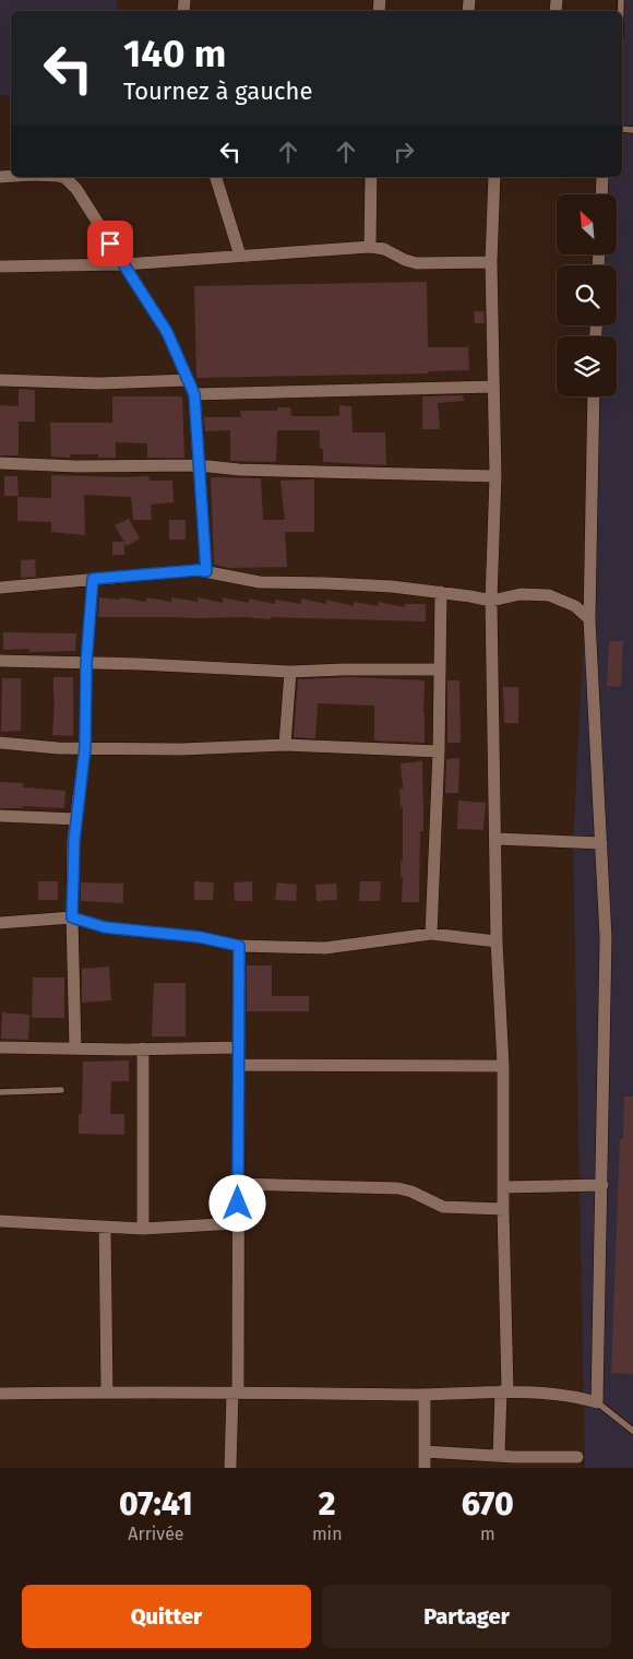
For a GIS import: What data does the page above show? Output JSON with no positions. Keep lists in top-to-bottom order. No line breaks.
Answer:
{"north":"top left","page":{"turn":["140 m","Tournez à gauche"],"eta":["07:41","Arrivée","2","min","670","m"],"buttons":["Quitter","Partager"]}}
